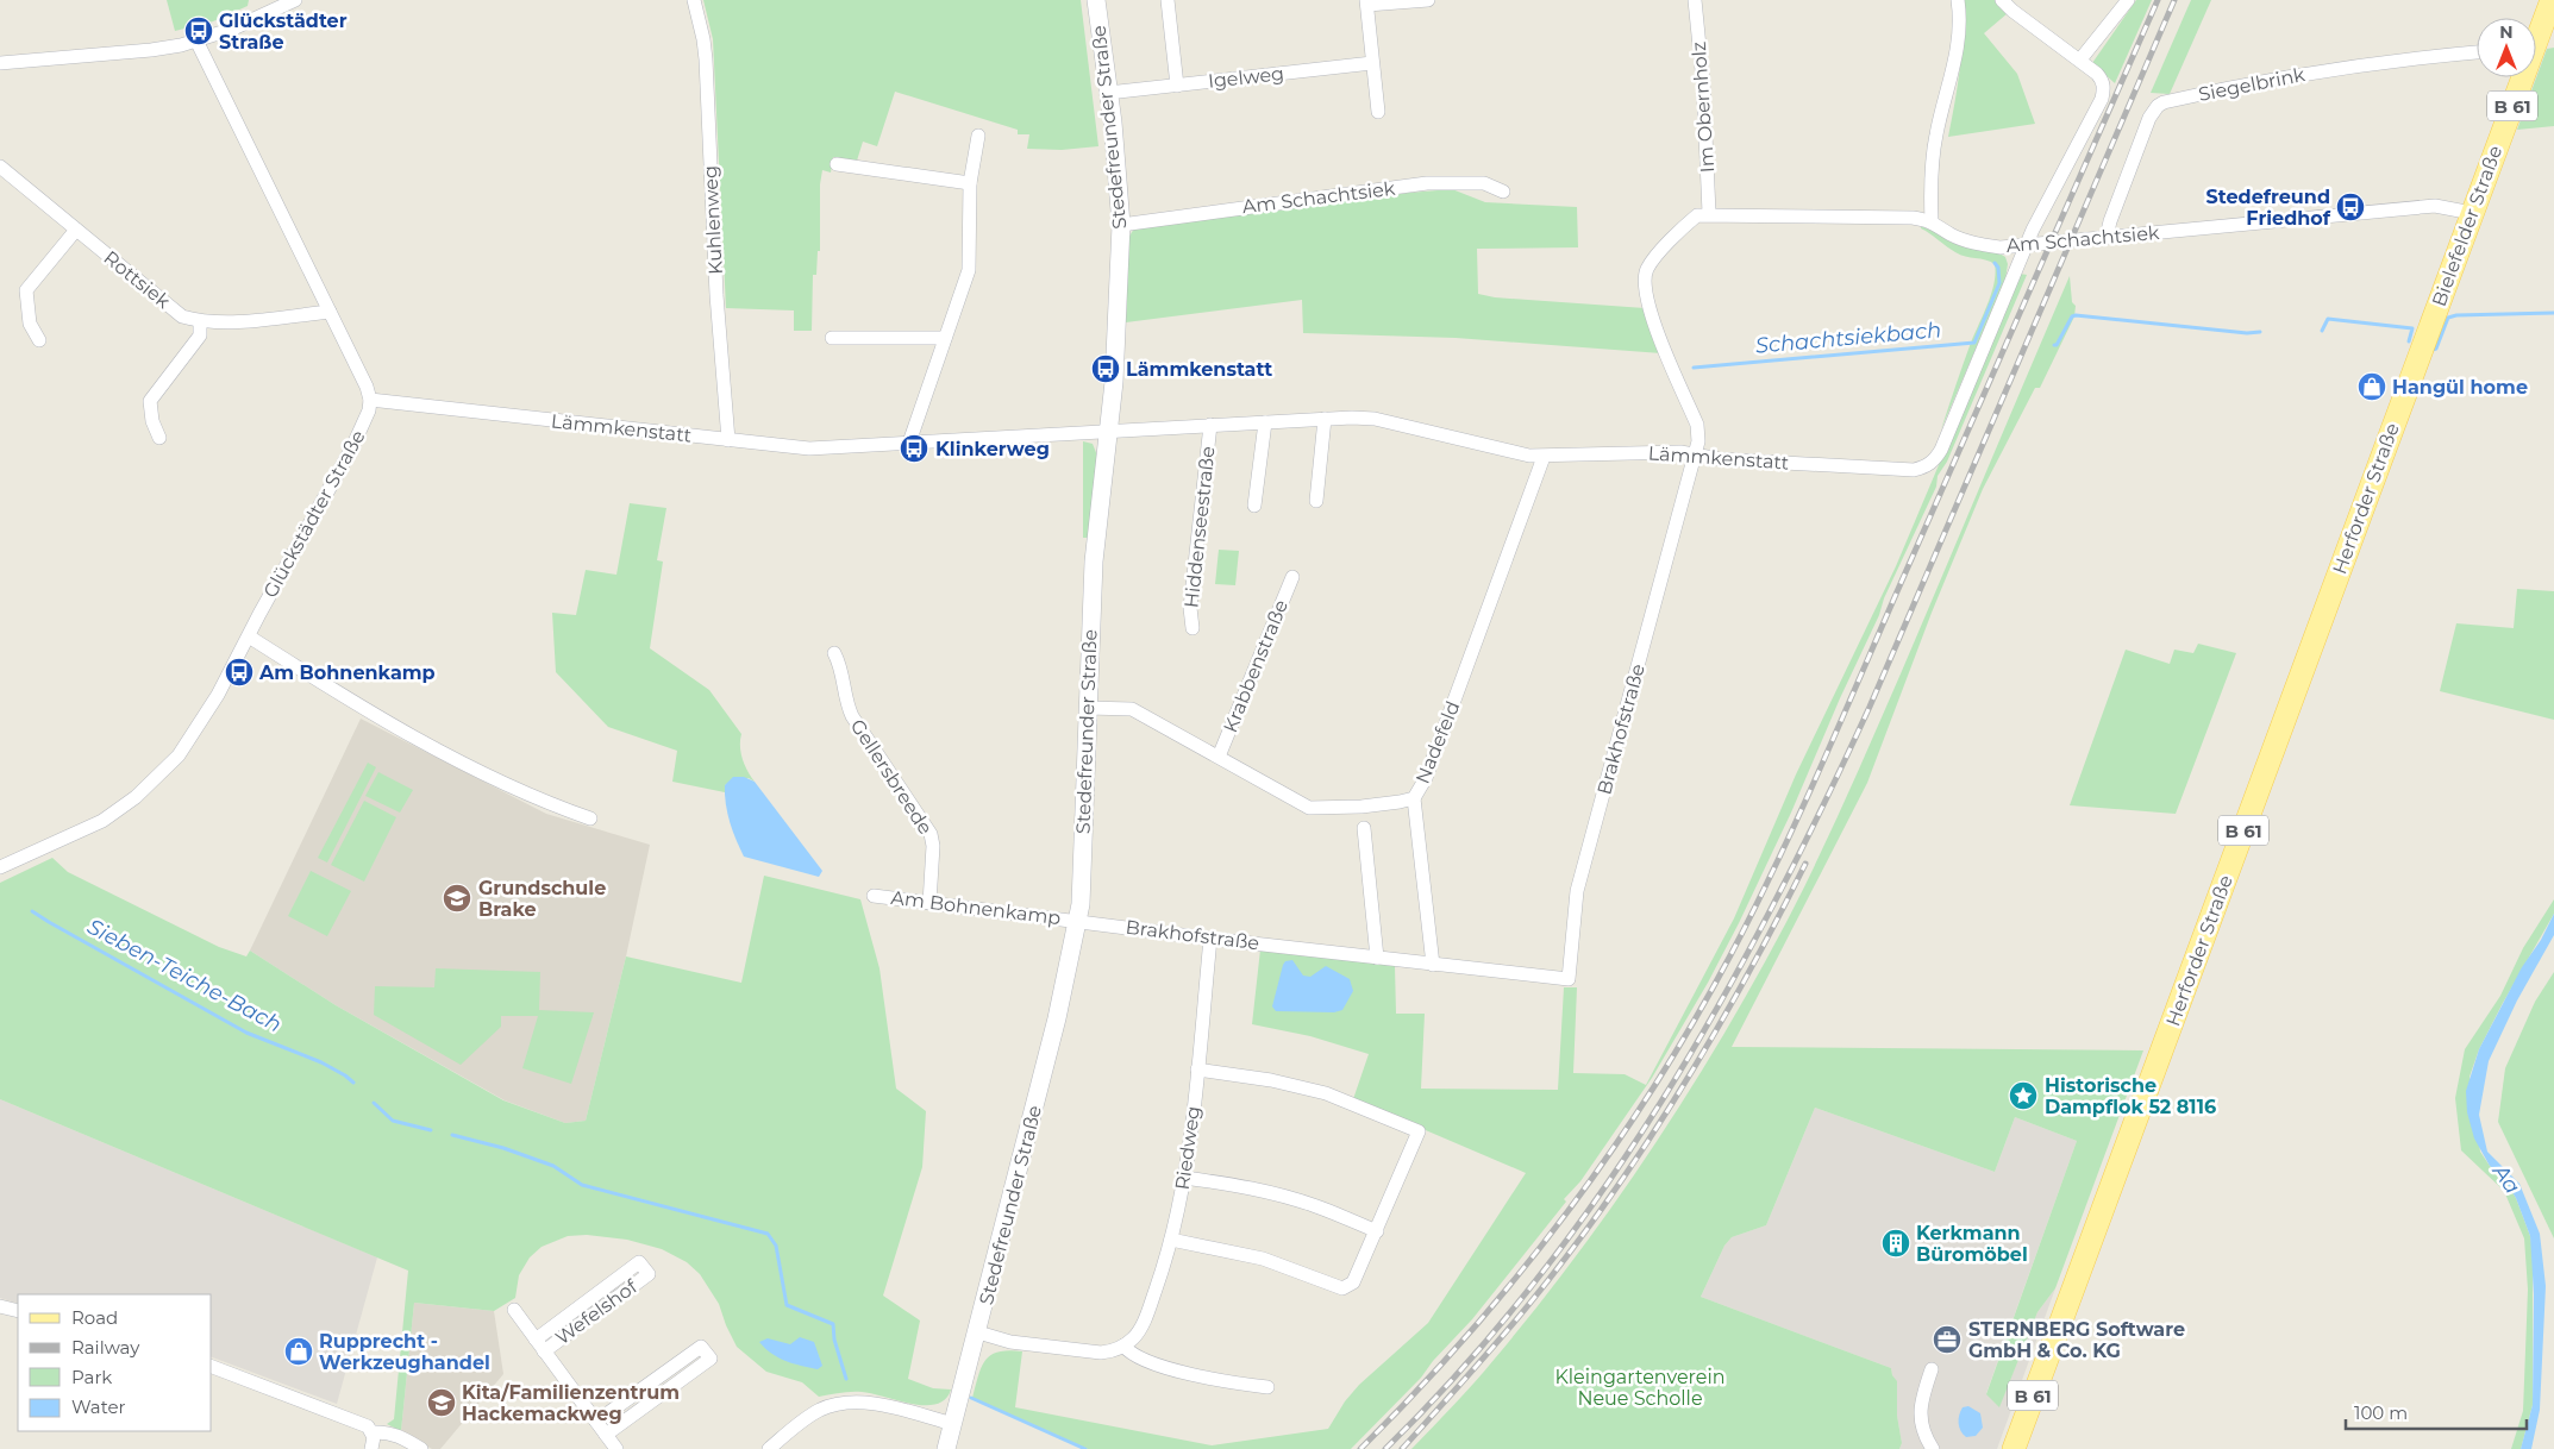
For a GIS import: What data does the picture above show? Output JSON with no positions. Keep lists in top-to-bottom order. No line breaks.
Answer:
{"streets":{"main road":["B 61","Bielefelder Straße","Herforder Straße"],"street":["Igelweg","Siegelbrink","Im Obernholz","Stedefreunder Straße","Am Schachtsiek","Kuhlenweg","Rottsiek","Lämmkenstatt","Glückstädter Straße","Hiddenseestraße","Krabbenstraße","Brakhofstraße","Nadefeld","Gellersbreede","Am Bohnenkamp","Riedweg","Wefelshof"]},"crossings":[["Igelweg","Stedefreunder Straße"],["Siegelbrink","Am Schachtsiek"],["Im Obernholz","Am Schachtsiek"],["Im Obernholz","Brakhofstraße"],["Stedefreunder Straße","Am Schachtsiek"],["Stedefreunder Straße","Lämmkenstatt"],["Stedefreunder Straße","Brakhofstraße"],["Stedefreunder Straße","Nadefeld"],["Stedefreunder Straße","Am Bohnenkamp"],["Am Schachtsiek","Bielefelder Straße"],["Am Schachtsiek","Lämmkenstatt"],["Am Schachtsiek","Brakhofstraße"],["Kuhlenweg","Lämmkenstatt"],["Bielefelder Straße","Herforder Straße"],["Lämmkenstatt","Glückstädter Straße"],["Lämmkenstatt","Hiddenseestraße"],["Lämmkenstatt","Brakhofstraße"],["Lämmkenstatt","Nadefeld"],["Krabbenstraße","Nadefeld"],["Brakhofstraße","Am Bohnenkamp"],["Brakhofstraße","Riedweg"],["Gellersbreede","Am Bohnenkamp"]],"water":["Schachtsiekbach","Sieben-Teiche-Bach","Aa"],"parks":["Kleingartenverein Neue Scholle"],"places":{"bus stop":["Glückstädter Straße","Stedefreund Friedhof","Lämmkenstatt","Klinkerweg","Am Bohnenkamp"],"shop":["Hangül home","Rupprecht - Werkzeughandel"],"school or university":["Grundschule Brake","Kita/Familienzentrum Hackemackweg"],"place":["Historische Dampflok 52 8116"],"building":["Kerkmann Büromöbel"],"office":["STERNBERG Software GmbH & Co. KG"]},"legend":["Road","Railway","Park","Water"],"scale_bar":"100 m","north":"top"}
